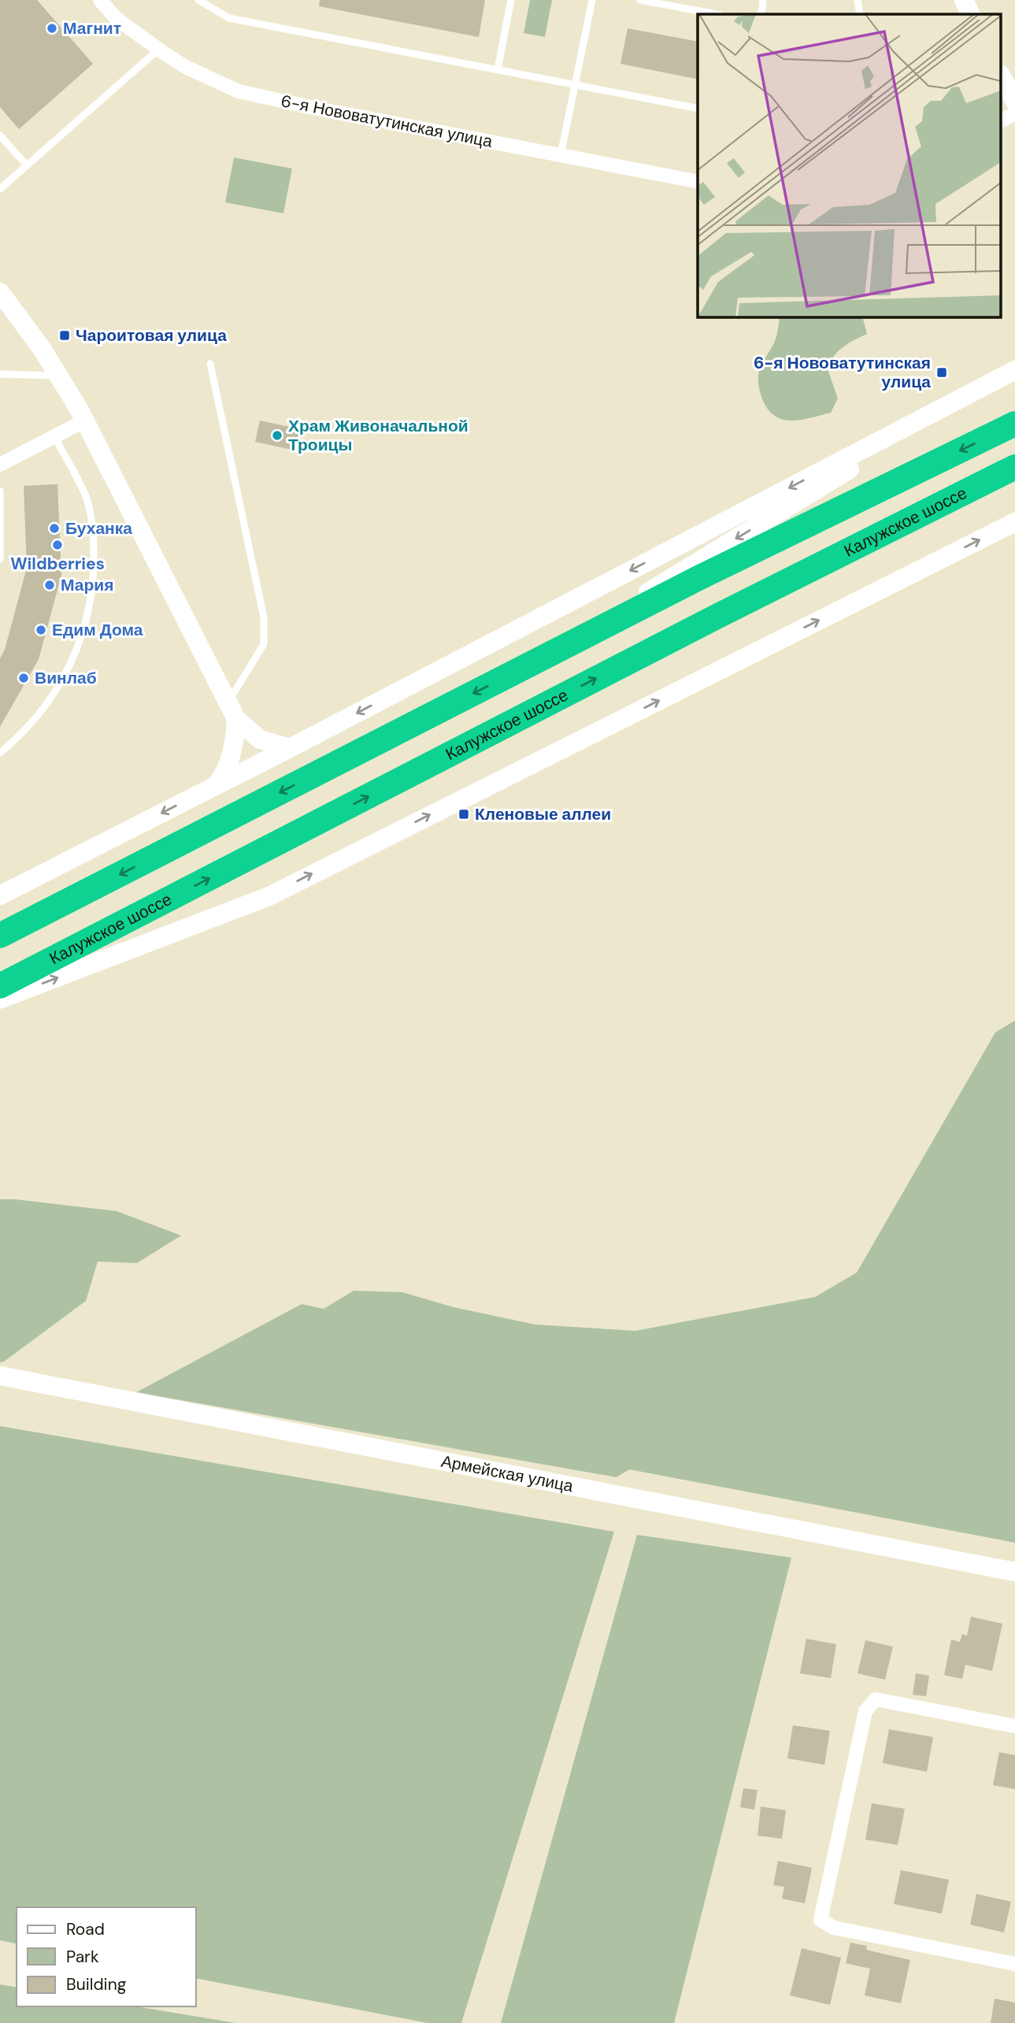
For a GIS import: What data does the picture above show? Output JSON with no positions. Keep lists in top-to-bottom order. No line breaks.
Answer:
{"streets":{"highway":["Калужское шоссе"],"street":["6-я Нововатутинская улица","Армейская улица"]},"places":{"other":["Магнит","Храм Живоначальной Троицы","Буханка","Wildberries","Мария","Едим Дома","Винлаб"],"transit":["Чароитовая улица","6-я Нововатутинская улица","Кленовые аллеи"]},"legend":["Road","Park","Building"]}
